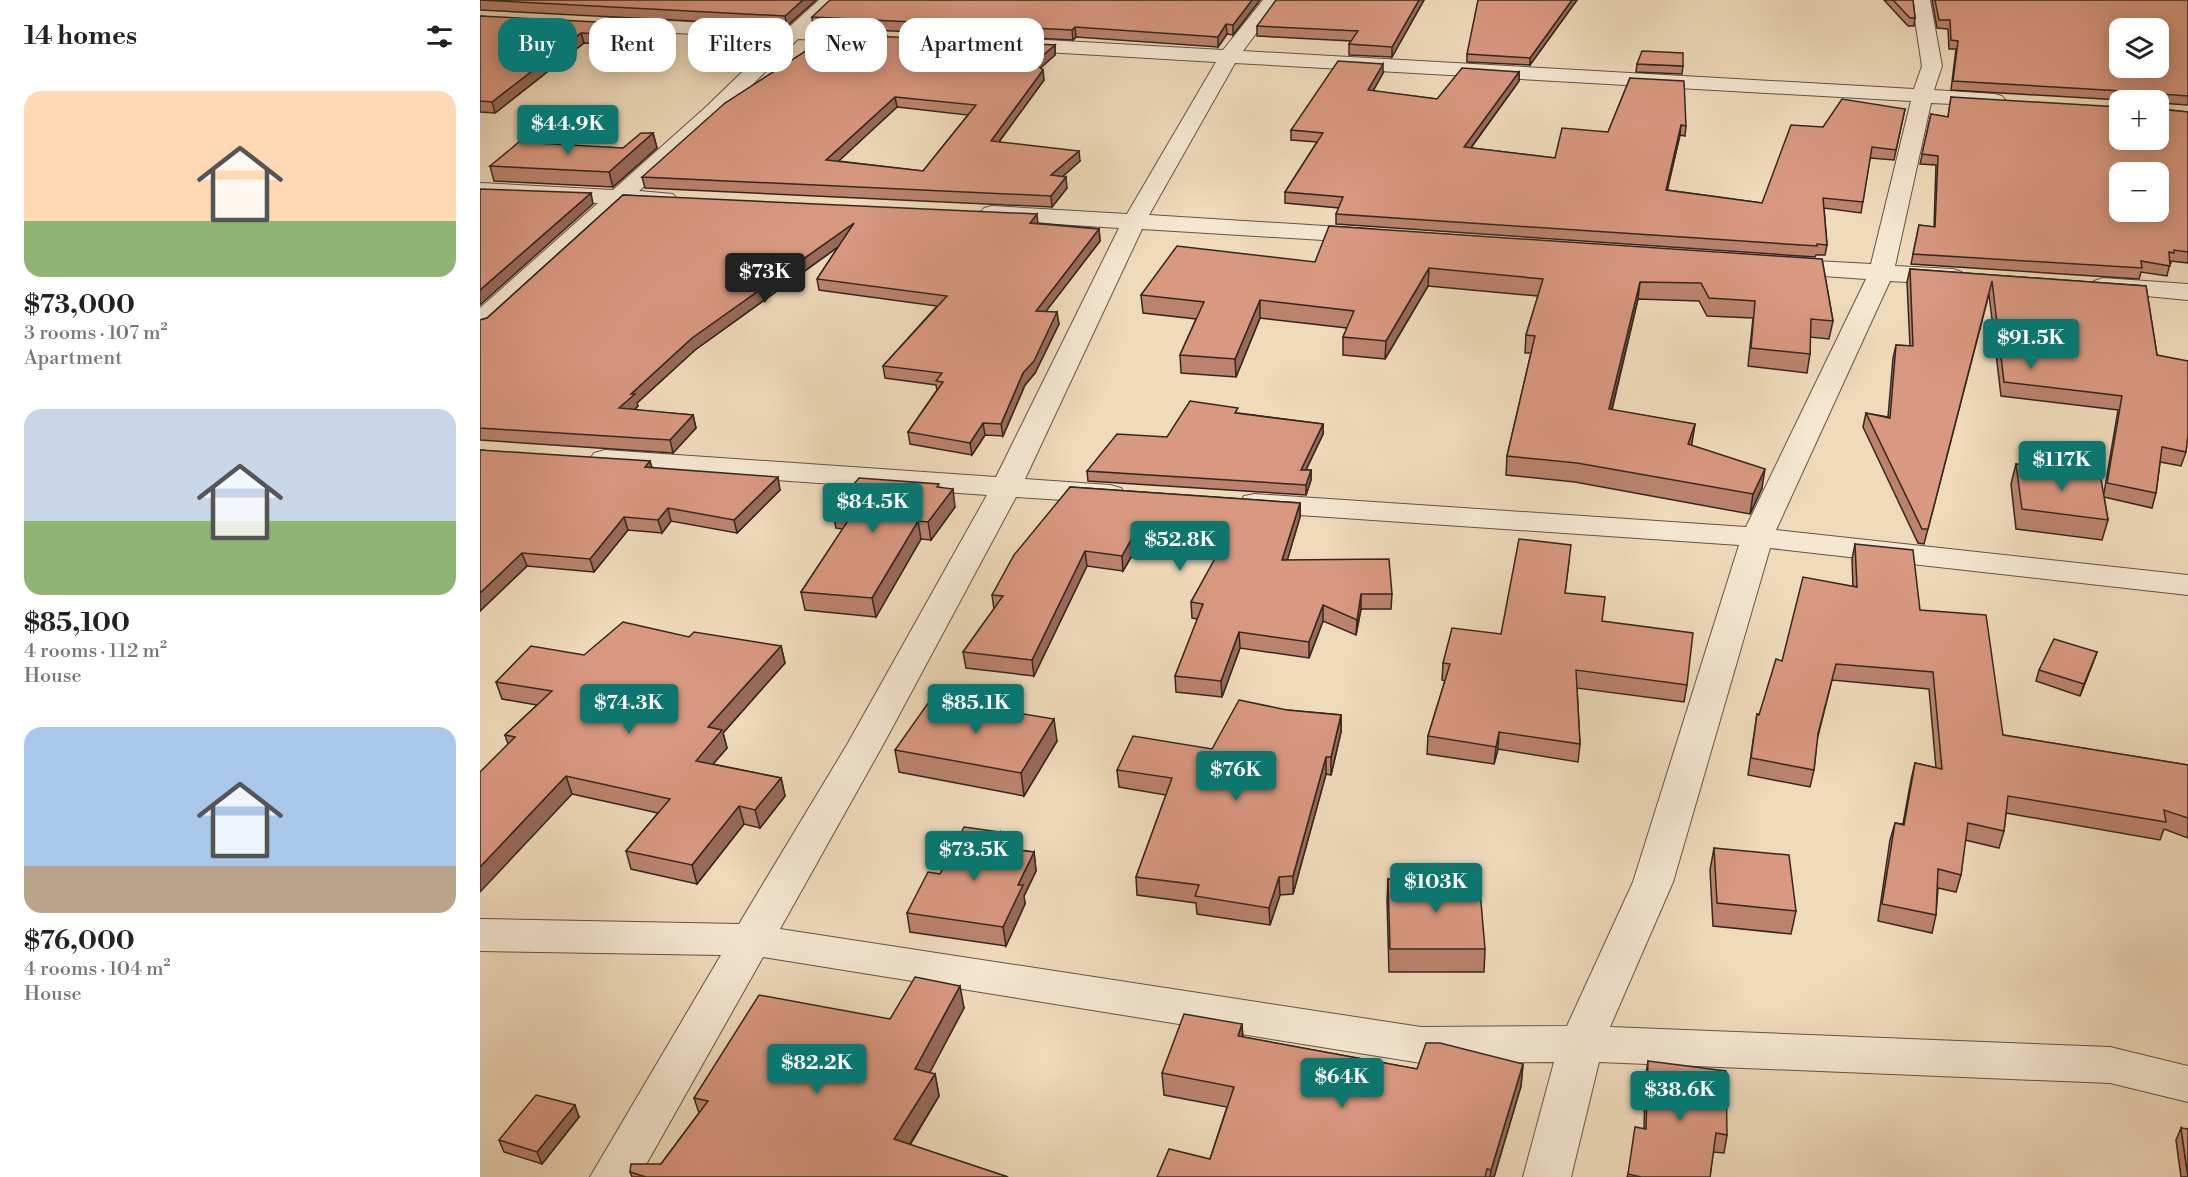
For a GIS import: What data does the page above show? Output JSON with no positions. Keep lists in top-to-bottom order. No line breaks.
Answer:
{"page":{"heading":"14 homes","map_buttons":["+","−"],"chip":["Buy","Rent","Filters","New","Apartment"],"list":[{"name":"$73,000","note":"3 rooms · 107 m² · Apartment"},{"name":"$85,100","note":"4 rooms · 112 m² · House"},{"name":"$76,000","note":"4 rooms · 104 m² · House"}],"price":["$44.9K","$73K","$91.5K","$117K","$84.5K","$52.8K","$74.3K","$85.1K","$76K","$73.5K","$103K","$82.2K","$64K","$38.6K"]}}
